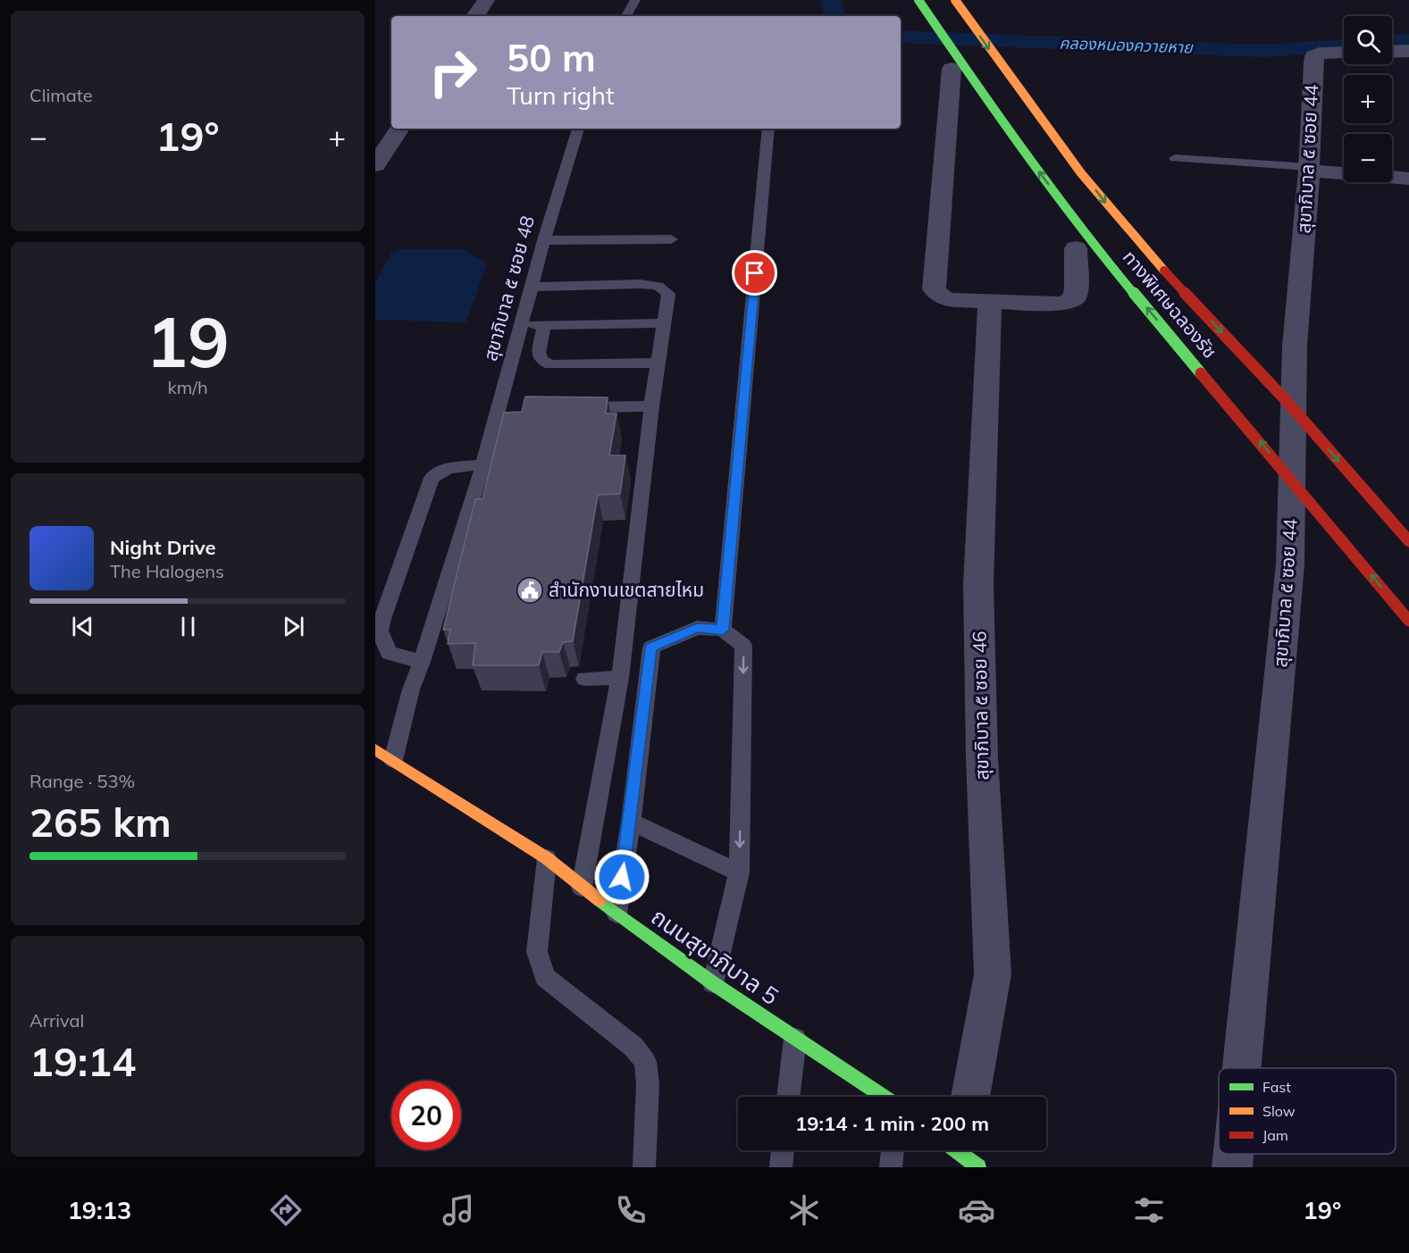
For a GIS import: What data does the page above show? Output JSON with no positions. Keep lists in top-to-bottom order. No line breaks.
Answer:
{"streets":{"main road":["ทางพิเศษฉลองรัช","ถนนสุขาภิบาล 5"],"street":["สุขาภิบาล ๕ ซอย 44","สุขาภิบาล ๕ ซอย 46"],"lane":["สุขาภิบาล ๕ ซอย 48"]},"crossings":[["สุขาภิบาล ๕ ซอย 48","ถนนสุขาภิบาล 5"]],"water":["คลองหนองควายหาย"],"places":{"public building":["สำนักงานเขตสายไหม"]},"legend":["Fast","Slow","Jam"],"page":{"tile":["Climate",["19","km/h"],["Range · 53%","265 km"],["Arrival","19:14"]],"map_buttons":["+","−"],"turn":["50 m","Turn right"],"heat":["−","19°","+"],"song":["Night Drive","The Halogens"],"limit":"20","trip":"19:14 · 1 min · 200 m","tabs":["19:13","19°"]}}
